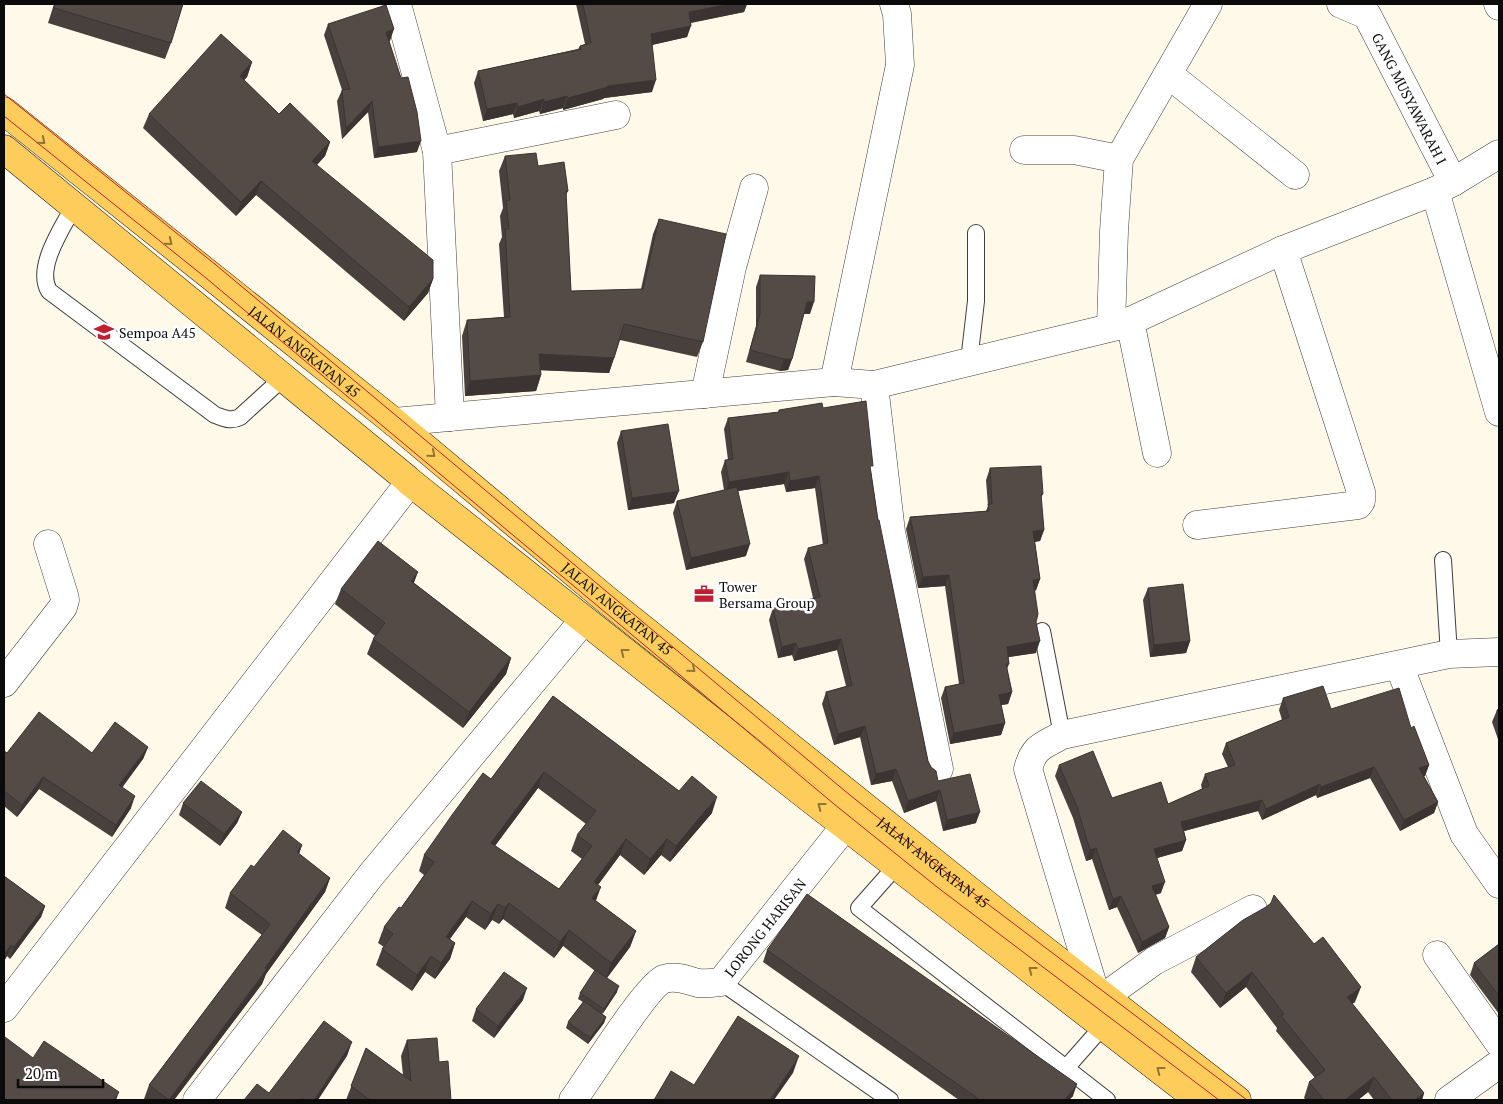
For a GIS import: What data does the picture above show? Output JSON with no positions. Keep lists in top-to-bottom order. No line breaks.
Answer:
{"streets":{"main road":["JALAN ANGKATAN 45"],"street":["GANG MUSYAWARAH I","LORONG HARISAN"]},"crossings":[["JALAN ANGKATAN 45","LORONG HARISAN"]],"places":{"school or university":["Sempoa A45"],"office":["Tower Bersama Group"]},"scale_bar":"20 m"}
